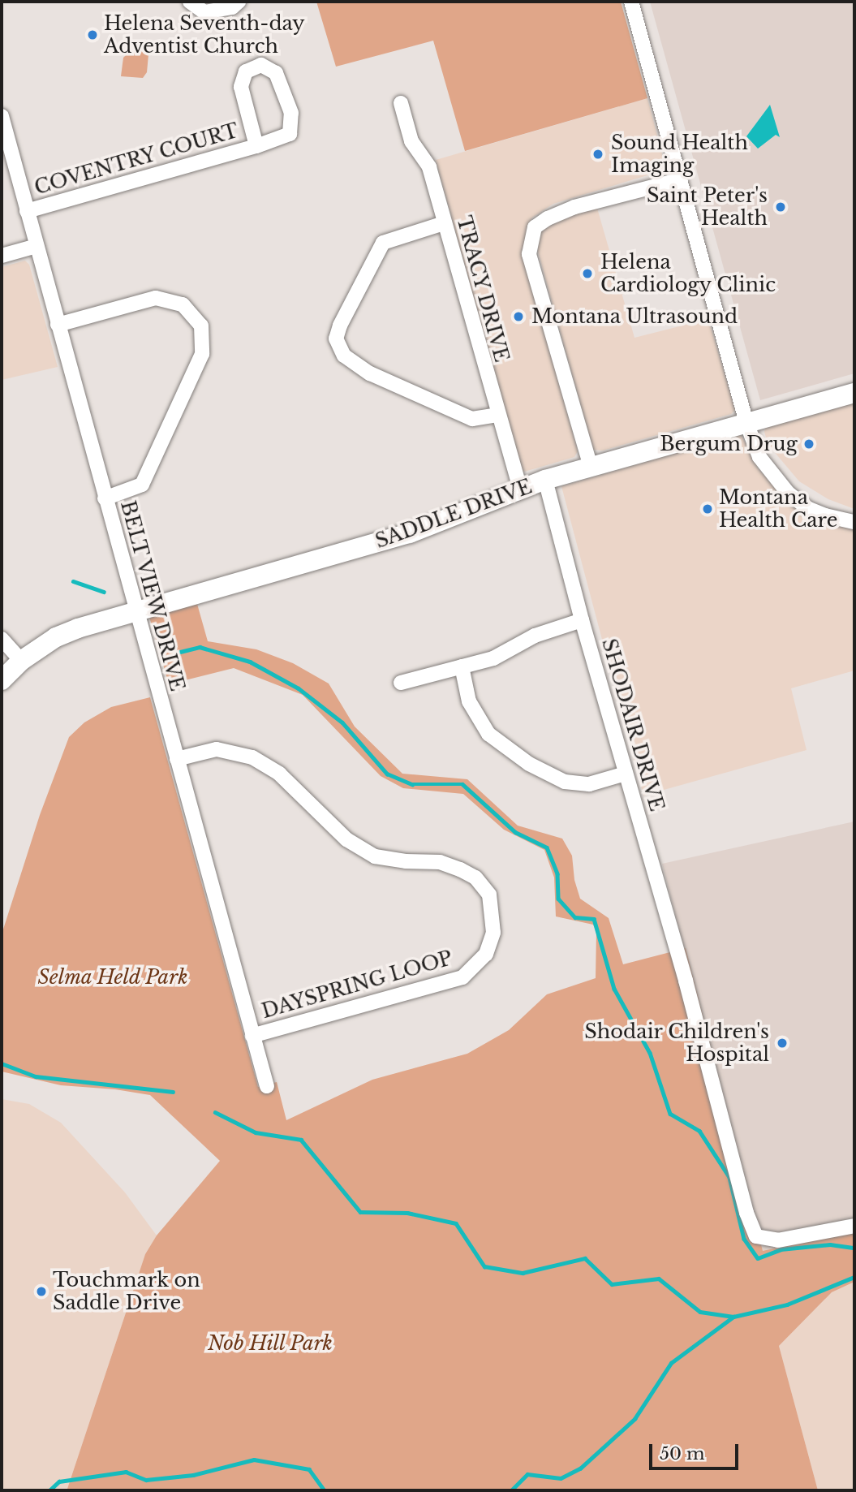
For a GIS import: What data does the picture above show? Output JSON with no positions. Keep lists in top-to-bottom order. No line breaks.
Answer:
{"streets":{"street":["COVENTRY COURT","TRACY DRIVE","SADDLE DRIVE","BELT VIEW DRIVE","SHODAIR DRIVE","DAYSPRING LOOP"]},"crossings":[["COVENTRY COURT","BELT VIEW DRIVE"],["TRACY DRIVE","SADDLE DRIVE"],["SADDLE DRIVE","BELT VIEW DRIVE"],["SADDLE DRIVE","SHODAIR DRIVE"],["BELT VIEW DRIVE","DAYSPRING LOOP"]],"parks":["Selma Held Park","Nob Hill Park"],"places":["Helena Seventh-day Adventist Church","Sound Health Imaging","Saint Peter's Health","Helena Cardiology Clinic","Montana Ultrasound","Bergum Drug","Montana Health Care","Shodair Children's Hospital","Touchmark on Saddle Drive"],"scale_bar":"50 m"}
